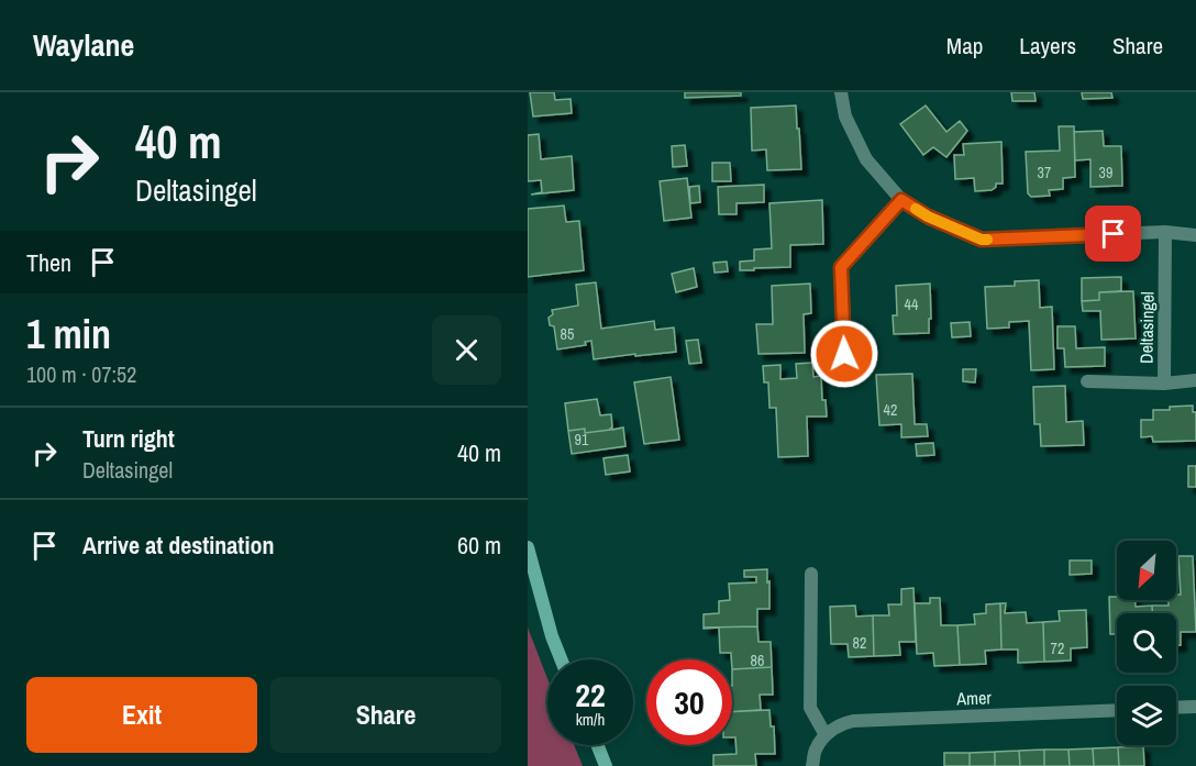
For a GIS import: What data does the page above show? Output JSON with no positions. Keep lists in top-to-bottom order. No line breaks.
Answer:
{"streets":{"street":["Deltasingel","Amer"]},"house_numbers":["37","39","44","85","42","91","82","72","86"],"north":"bottom left","page":{"header":"Waylane","nav":["Map","Layers","Share"],"turn":["40 m","Deltasingel"],"then":"Then","heading":["1 min","100 m · 07:52"],"list":[{"name":"Turn right","note":"Deltasingel","value":"40 m"},{"name":"Arrive at destination","value":"60 m"}],"speed":"22 km/h","limit":"30","buttons":["Exit","Share"]}}
